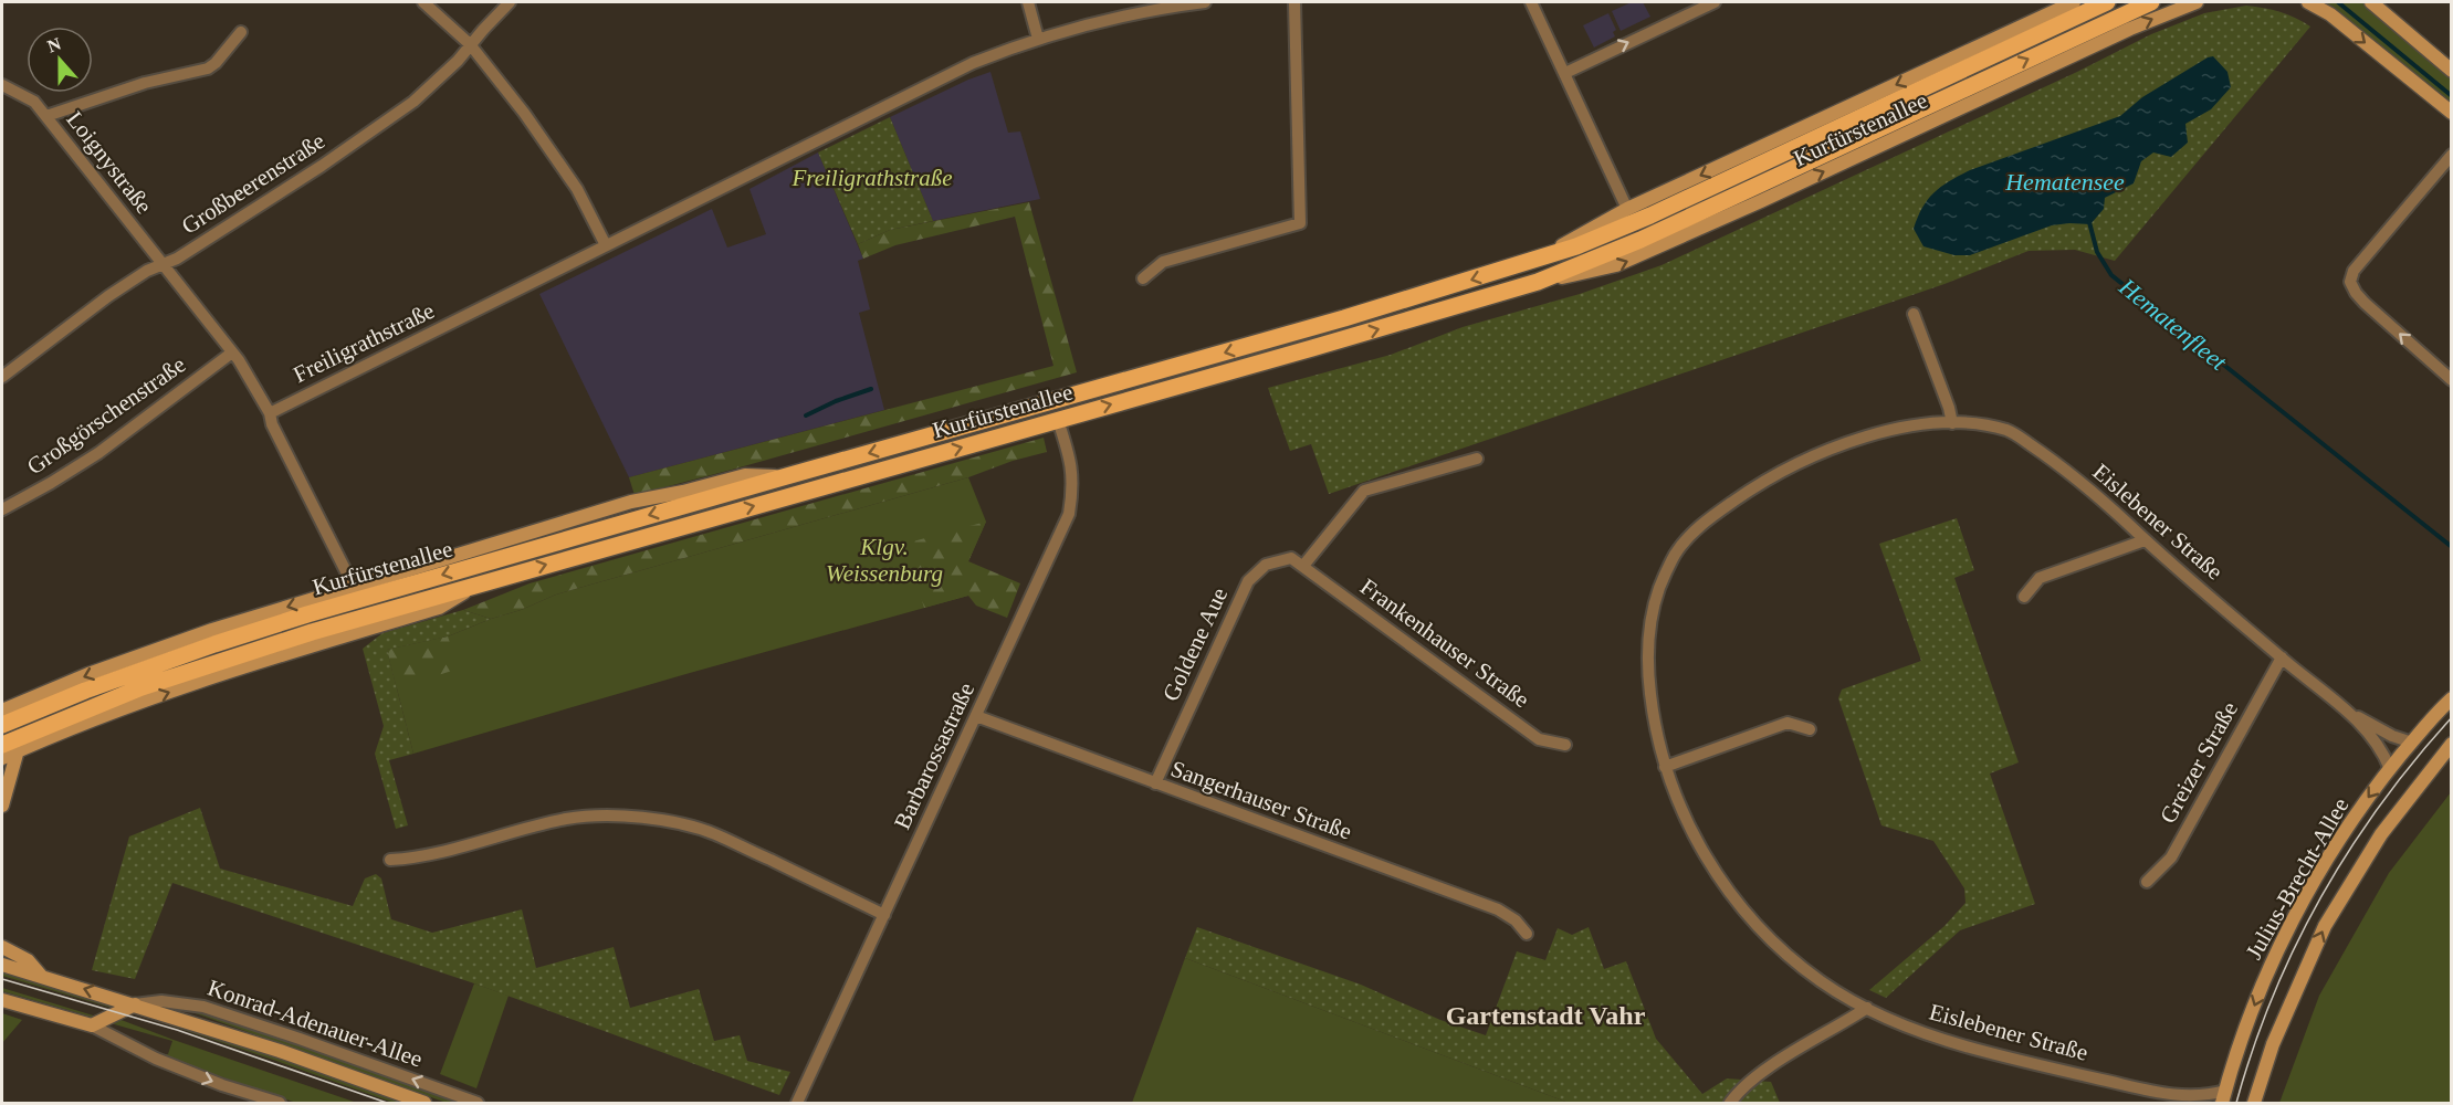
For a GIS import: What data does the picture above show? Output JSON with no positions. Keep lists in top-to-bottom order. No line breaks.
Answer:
{"streets":{"main road":["Kurfürstenallee","Julius-Brecht-Allee","Konrad-Adenauer-Allee"],"street":["Loignystraße","Großbeerenstraße","Freiligrathstraße","Großgörschenstraße","Eislebener Straße","Frankenhauser Straße","Goldene Aue","Barbarossastraße","Greizer Straße","Sangerhauser Straße"]},"crossings":[["Kurfürstenallee","Loignystraße"],["Kurfürstenallee","Barbarossastraße"],["Loignystraße","Großbeerenstraße"],["Loignystraße","Freiligrathstraße"],["Loignystraße","Großgörschenstraße"],["Eislebener Straße","Greizer Straße"],["Eislebener Straße","Julius-Brecht-Allee"],["Frankenhauser Straße","Goldene Aue"],["Goldene Aue","Sangerhauser Straße"],["Barbarossastraße","Sangerhauser Straße"]],"districts":["Gartenstadt Vahr"],"water":["Hematensee","Hematenfleet"],"parks":["Freiligrathstraße","Klgv. Weissenburg"],"north":"top"}
